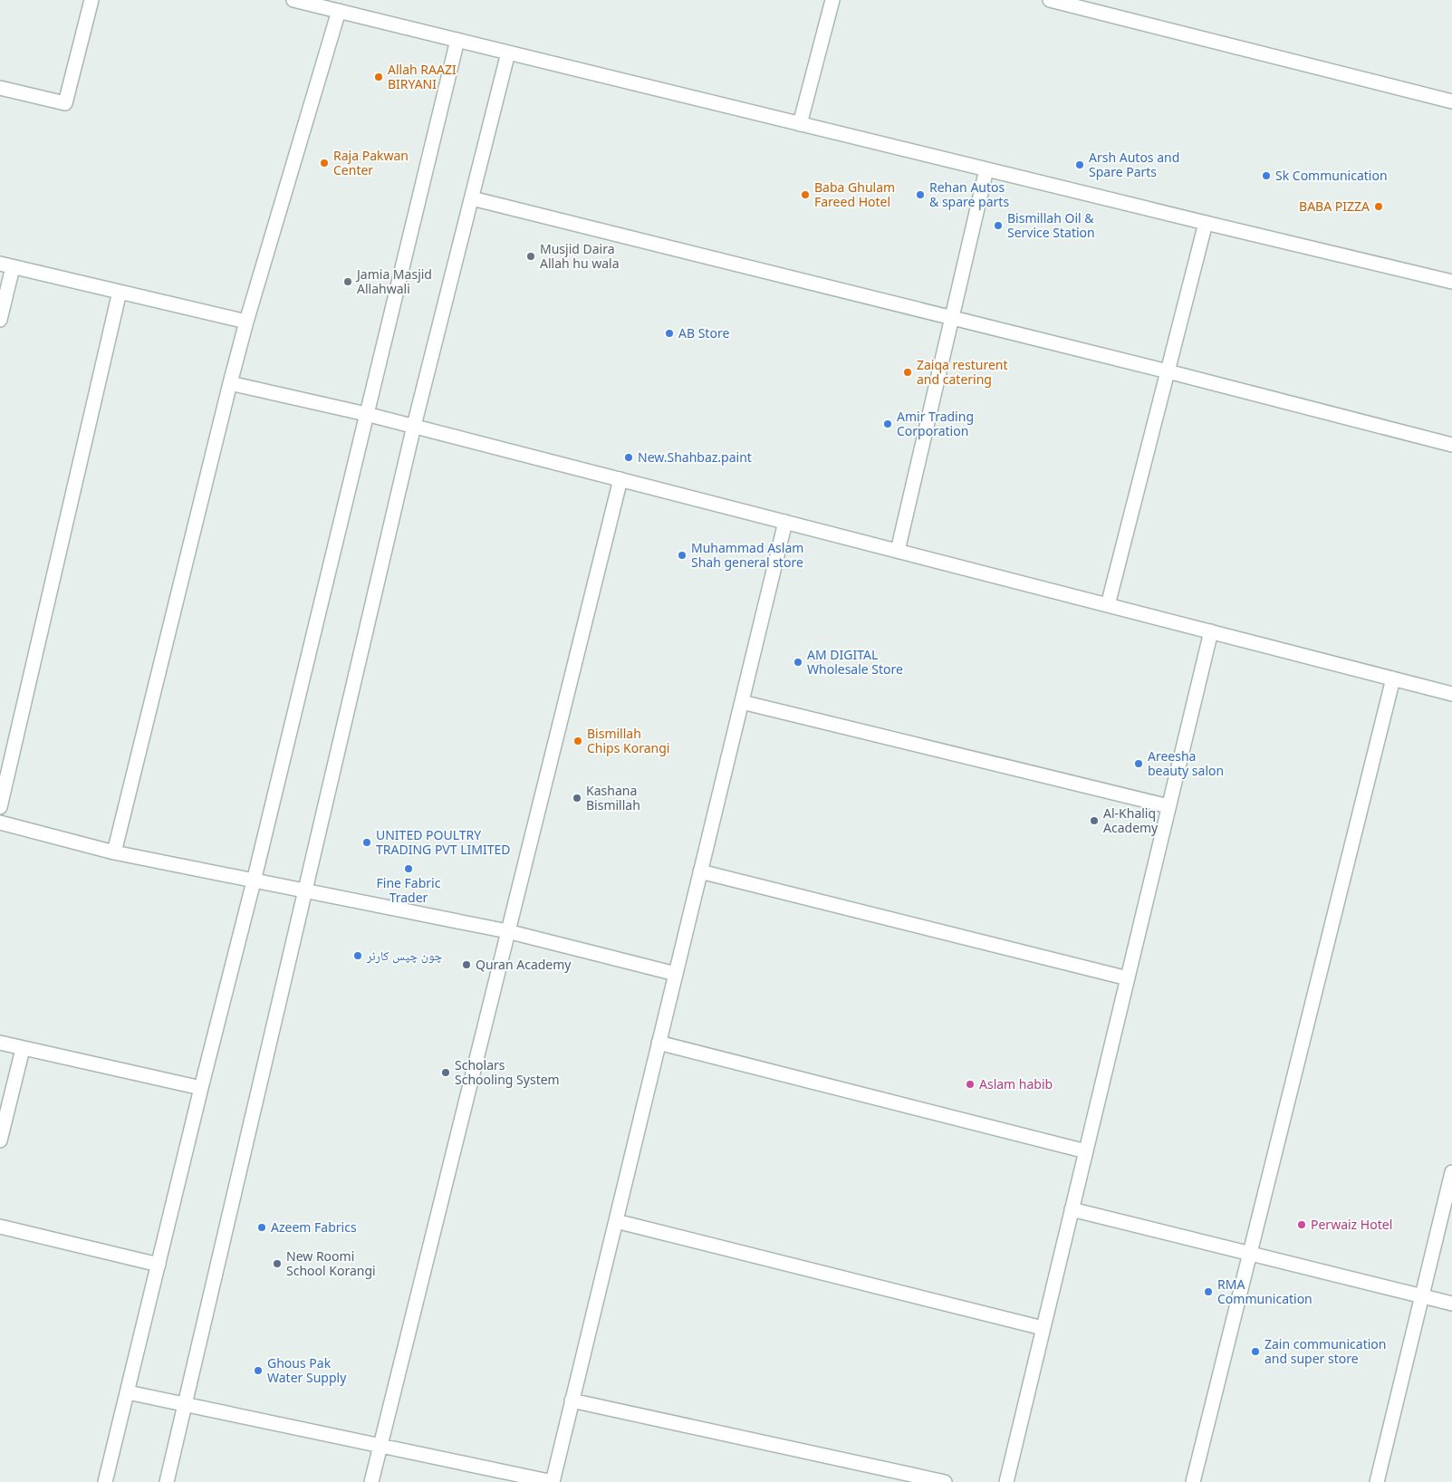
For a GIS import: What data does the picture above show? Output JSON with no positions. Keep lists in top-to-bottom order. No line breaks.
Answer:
{"places":["Allah RAAZI BIRYANI","Raja Pakwan Center","Arsh Autos and Spare Parts","Sk Communication","Baba Ghulam Fareed Hotel","Rehan Autos & spare parts","BABA PIZZA","Bismillah Oil & Service Station","Musjid Daira Allah hu wala","Jamia Masjid Allahwali","AB Store","Zaiqa resturent and catering","Amir Trading Corporation","New.Shahbaz.paint","Muhammad Aslam Shah general store","AM DIGITAL Wholesale Store","Bismillah Chips Korangi","Areesha beauty salon","Kashana Bismillah","Al-Khaliq Academy","UNITED POULTRY TRADING PVT LIMITED","Fine Fabric Trader","چون چپس کارنر","Quran Academy","Scholars Schooling System","Aslam habib","Perwaiz Hotel","Azeem Fabrics","New Roomi School Korangi","RMA Communication","Zain communication and super store","Ghous Pak Water Supply"]}
